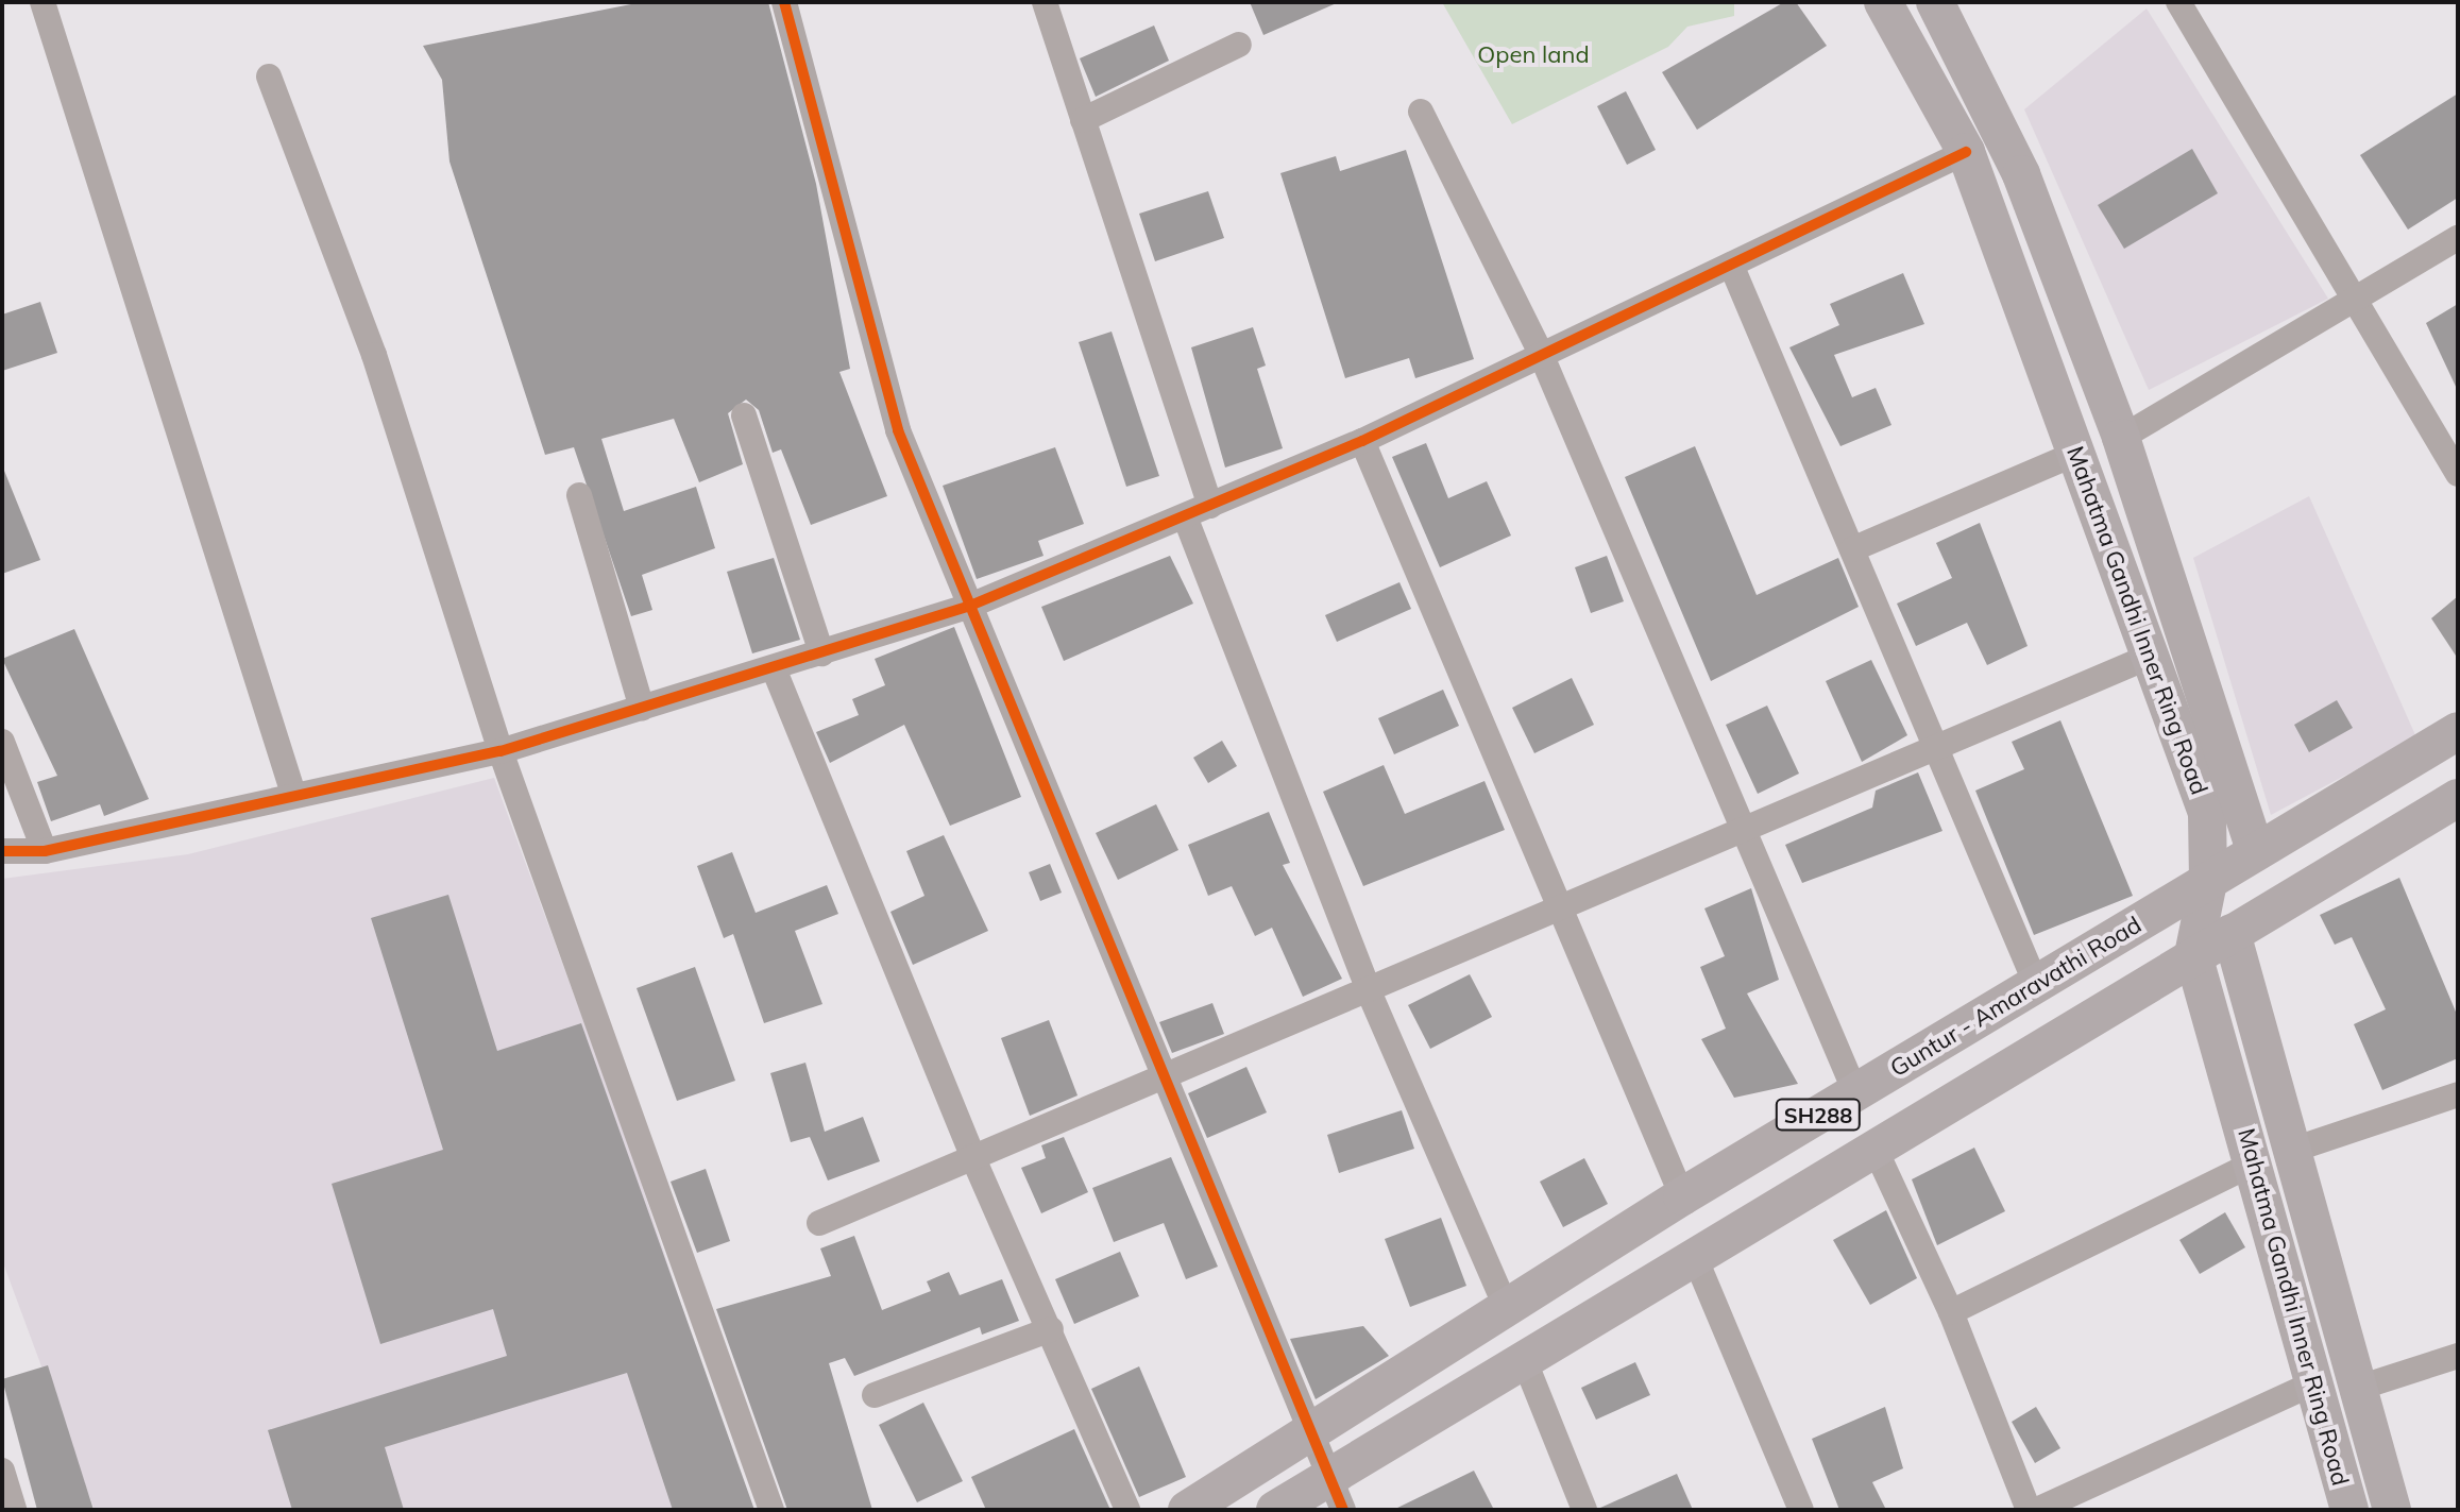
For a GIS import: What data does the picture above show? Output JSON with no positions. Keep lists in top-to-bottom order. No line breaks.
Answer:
{"streets":{"main road":["Mahatma Gandhi Inner Ring Road","Guntur - Amaravathi Road","SH288"]},"crossings":[["Mahatma Gandhi Inner Ring Road","Guntur - Amaravathi Road"],["Mahatma Gandhi Inner Ring Road","SH288"]],"parks":["Open land"]}
